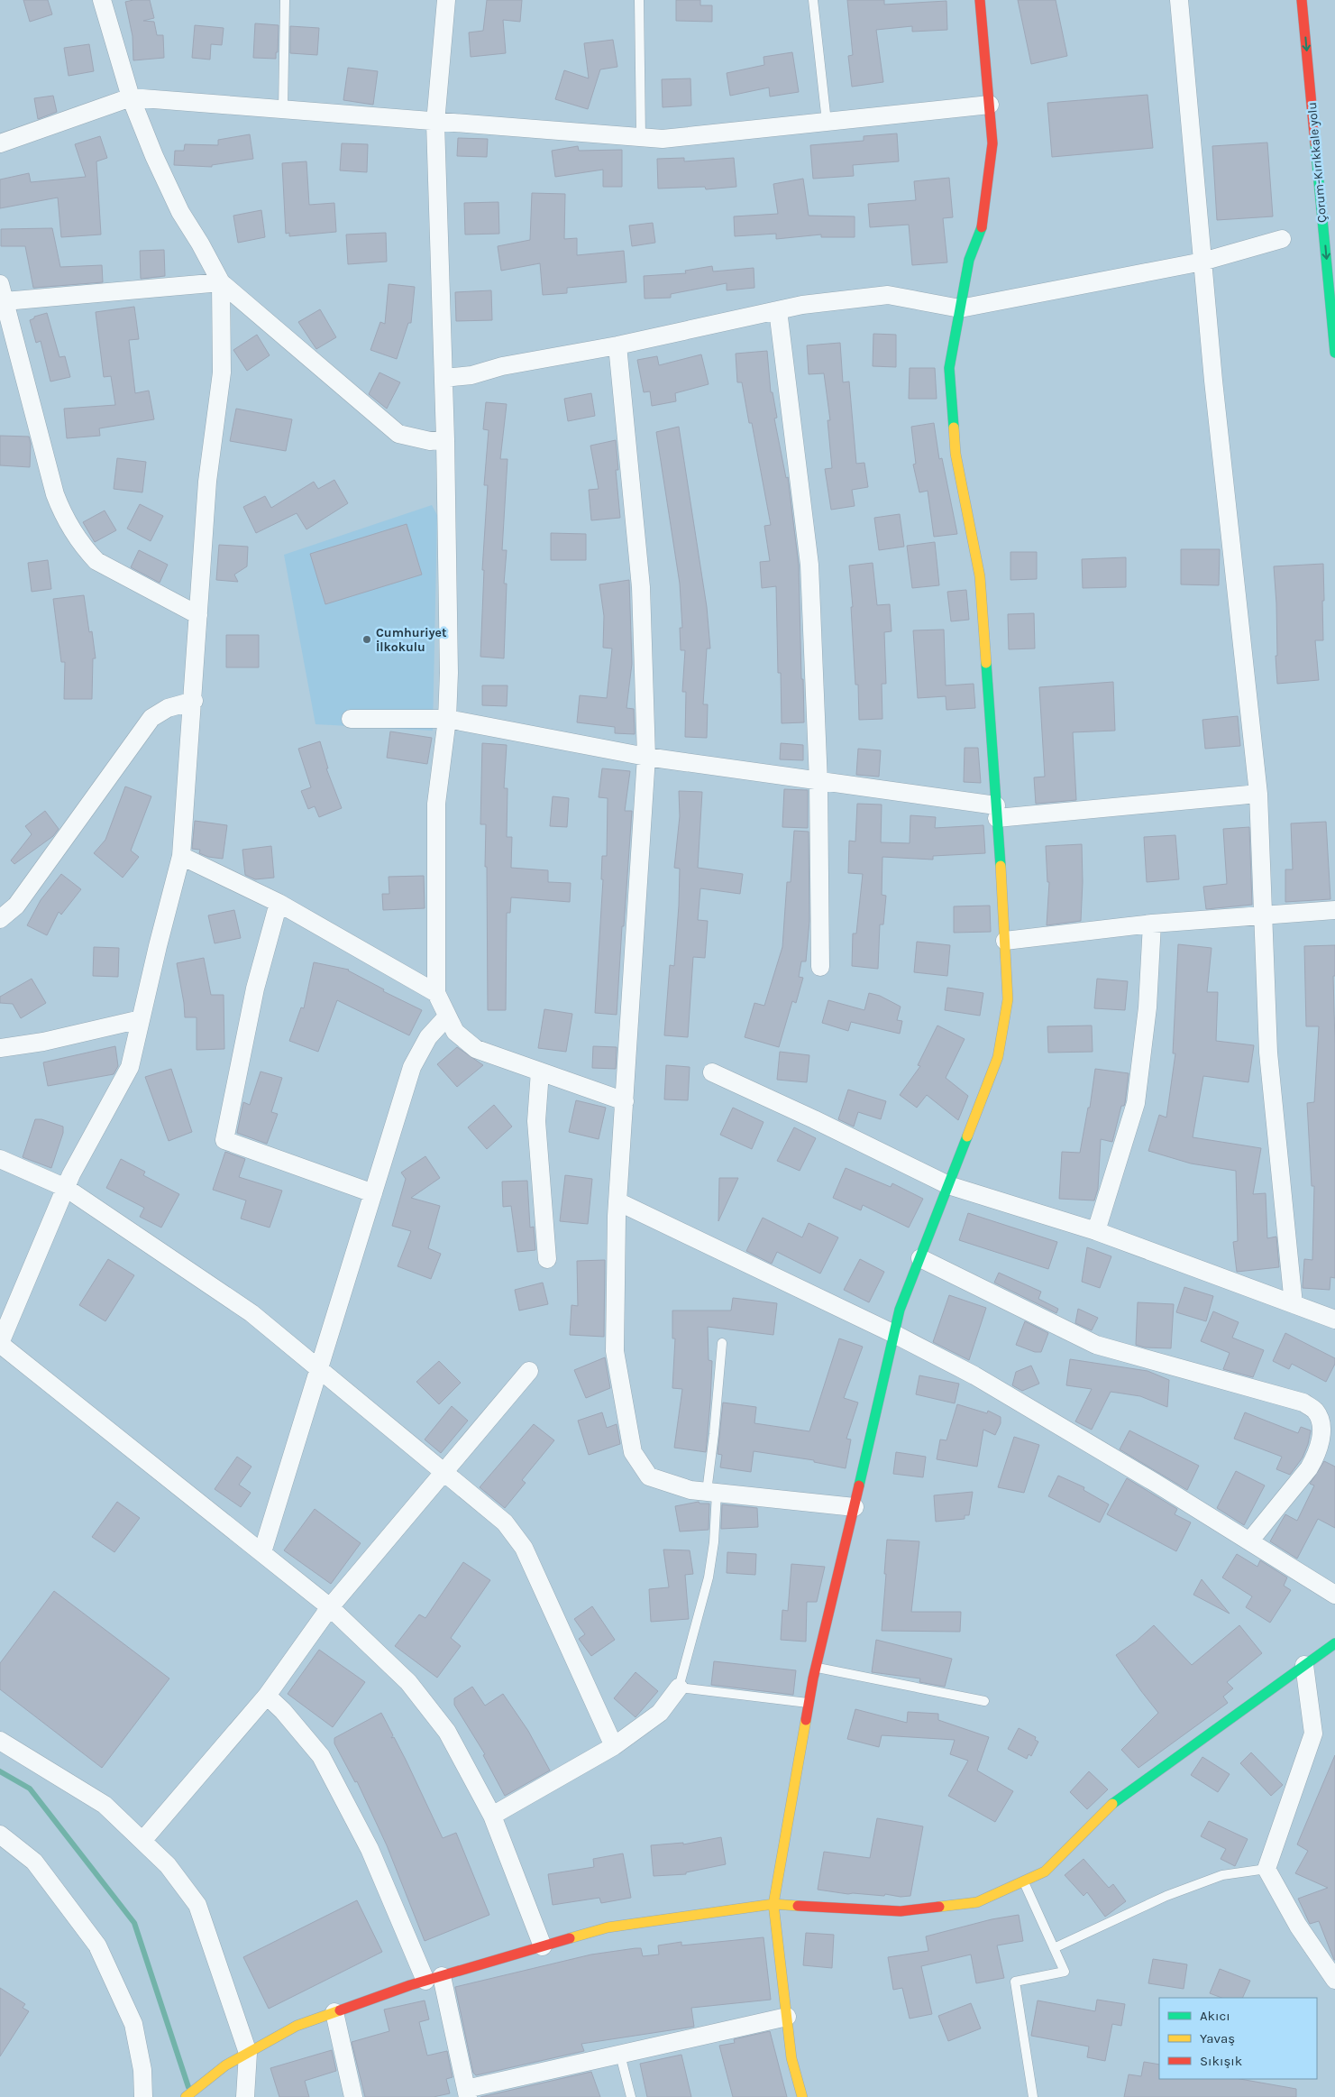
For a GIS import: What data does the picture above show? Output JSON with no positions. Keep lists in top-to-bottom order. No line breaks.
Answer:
{"streets":{"main road":["Çorum-Kırıkkale yolu"]},"one_way":["Çorum-Kırıkkale yolu"],"places":["Cumhuriyet İlkokulu"],"legend":["Akıcı","Yavaş","Sıkışık"]}
